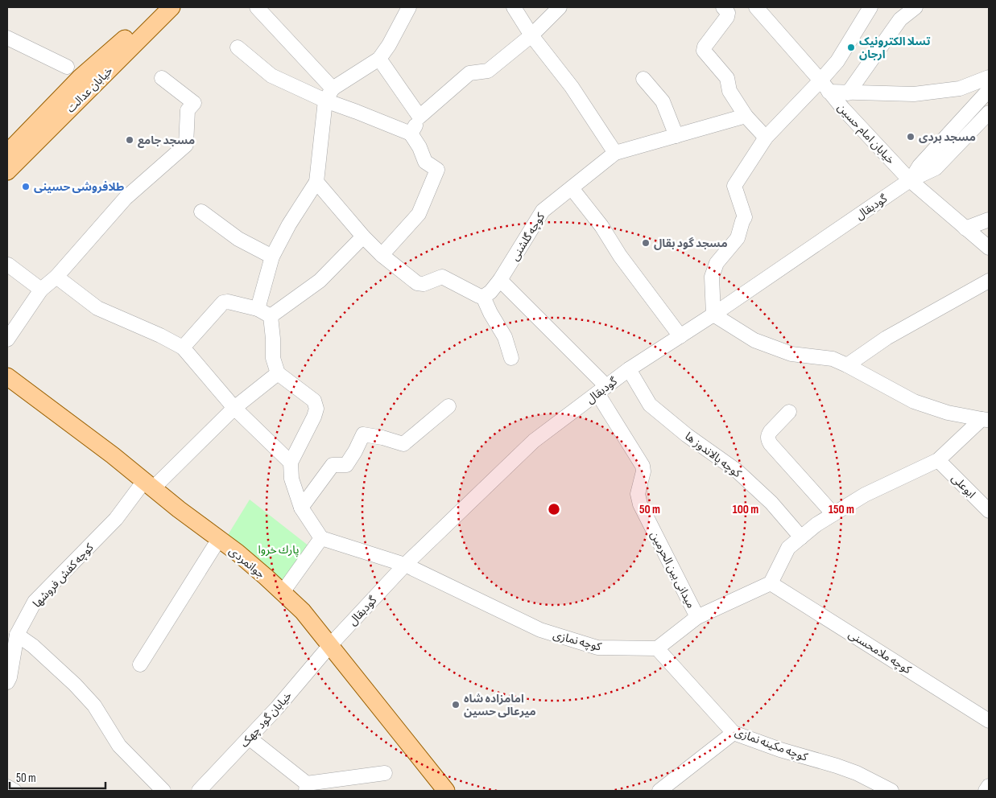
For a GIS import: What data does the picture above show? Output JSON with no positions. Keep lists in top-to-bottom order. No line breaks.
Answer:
{"streets":{"main road":["خیابان عدالت","جوانمردی"],"street":["خیابان امام حسین","گودبقال","کوچه گلشنی","کوچه پالاندوز ها","ابوعلی","میدانی بین الحرمین","کوچه کفش فروشها","کوچه نمازی","کوچه ملامحسنی","خیابان گود چهک","کوچه مکینه نمازی"]},"crossings":[["خیابان امام حسین","گودبقال"],["گودبقال","کوچه پالاندوز ها"],["گودبقال","جوانمردی"],["گودبقال","میدانی بین الحرمین"],["گودبقال","کوچه نمازی"],["گودبقال","خیابان گود چهک"],["کوچه گلشنی","میدانی بین الحرمین"],["جوانمردی","کوچه کفش فروشها"],["جوانمردی","خیابان گود چهک"],["کوچه نمازی","کوچه مکینه نمازی"]],"parks":["پارك خروا"],"places":["تسلا الکترونیک ارجان","مسجد بردی","مسجد جامع","طلافروشی حسینی","مسجد گود بقال","امامزاده شاه میرعالی حسین"],"scale_bar":"50 m","rings":["50 m","100 m","150 m"]}
